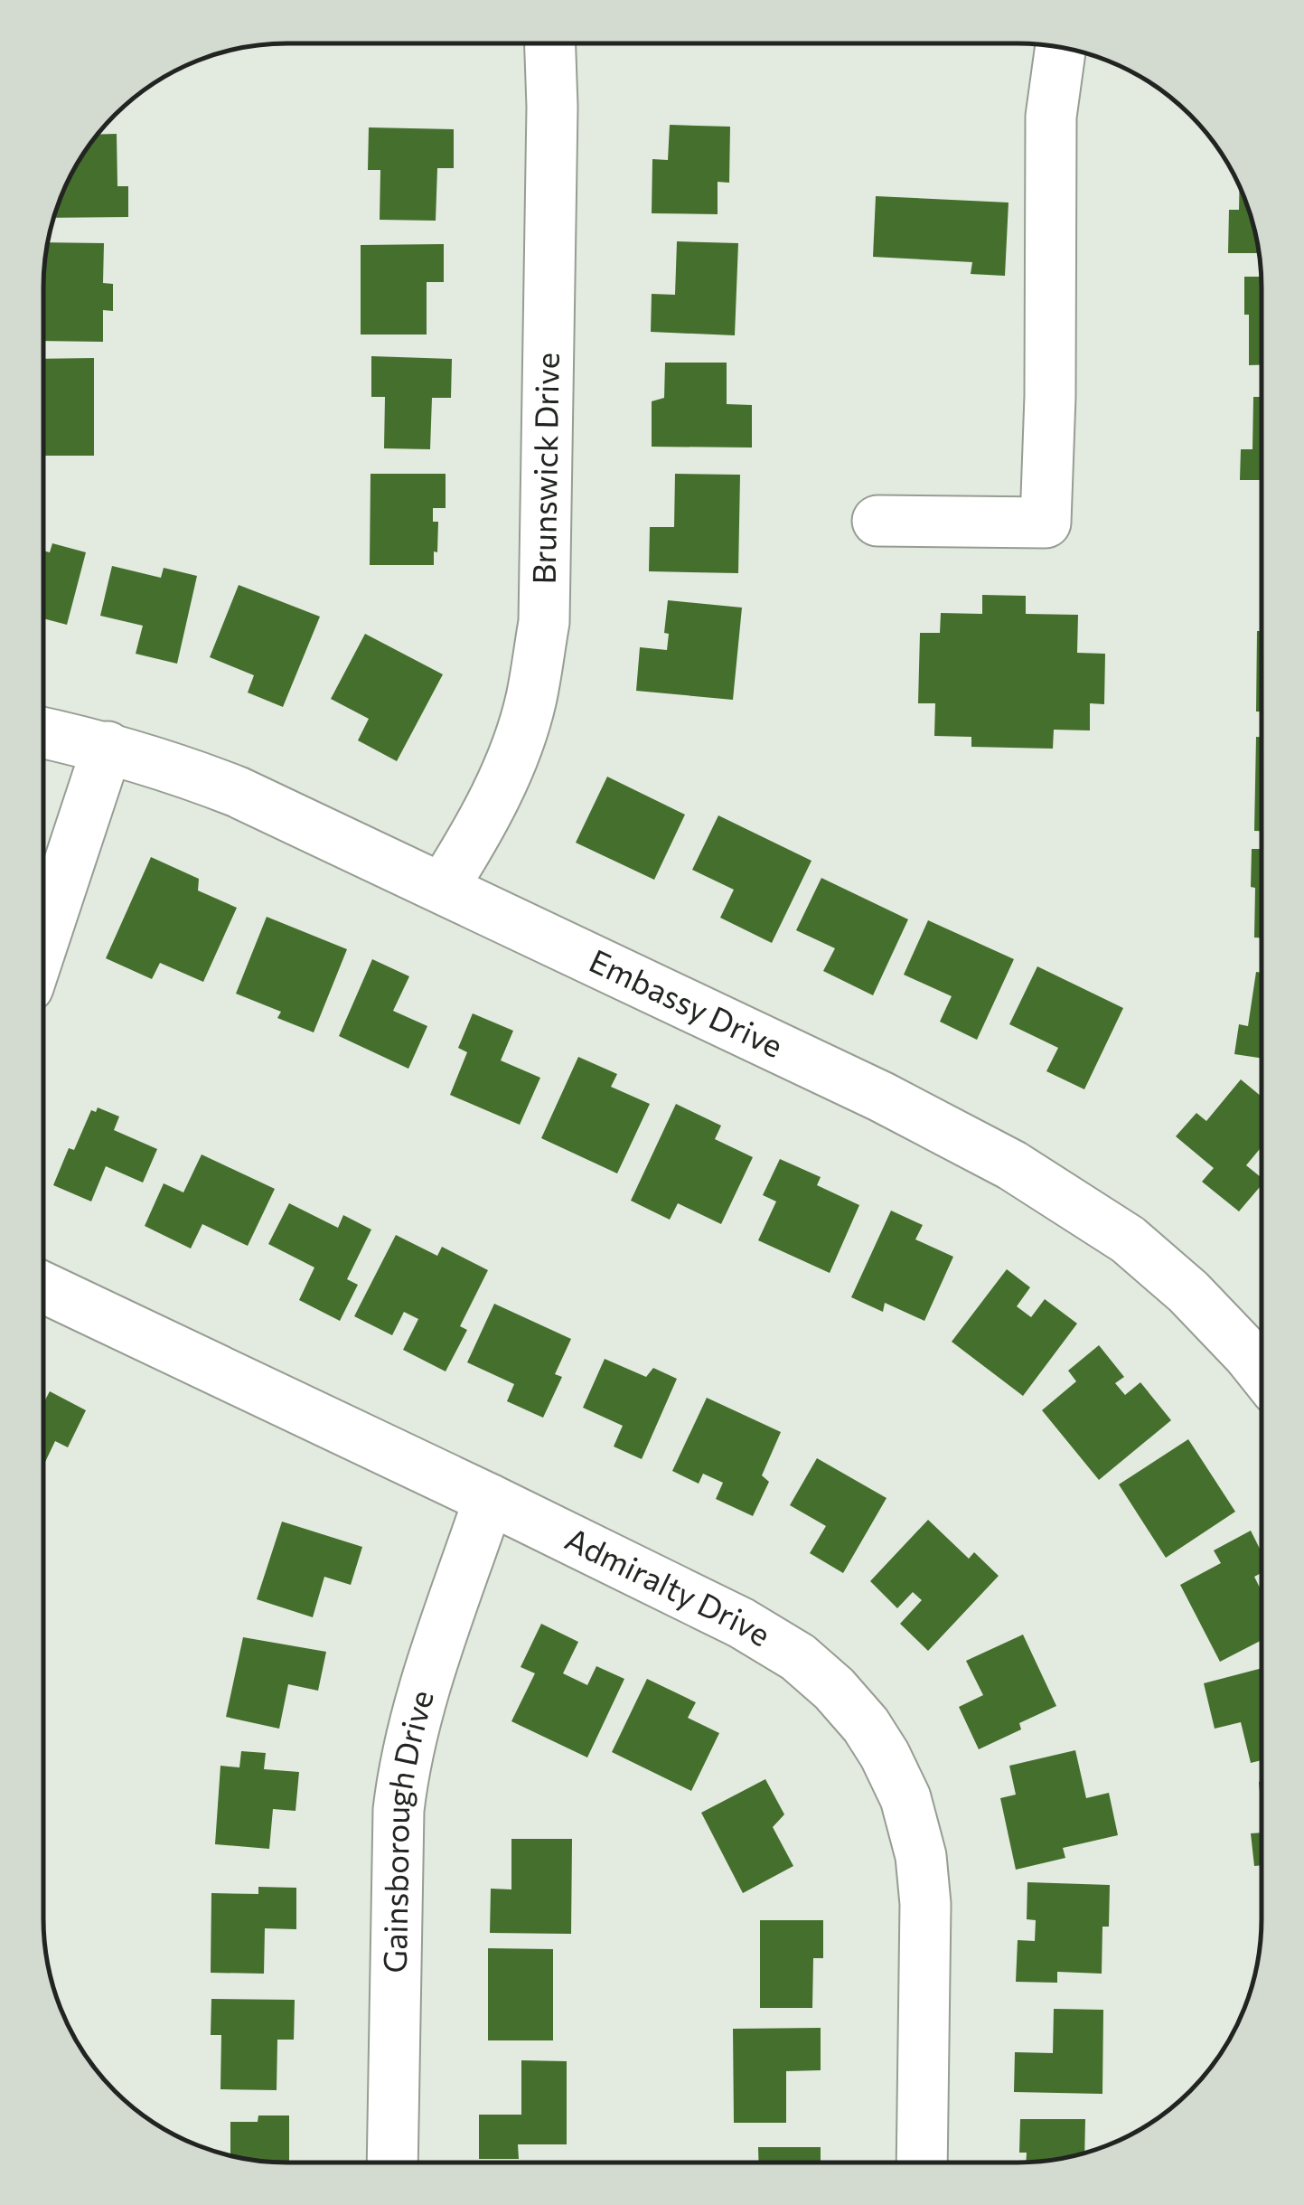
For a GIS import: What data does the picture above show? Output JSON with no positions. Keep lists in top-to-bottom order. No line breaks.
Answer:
{"streets":{"street":["Brunswick Drive","Embassy Drive","Admiralty Drive","Gainsborough Drive"]},"crossings":[["Brunswick Drive","Embassy Drive"],["Admiralty Drive","Gainsborough Drive"]]}
